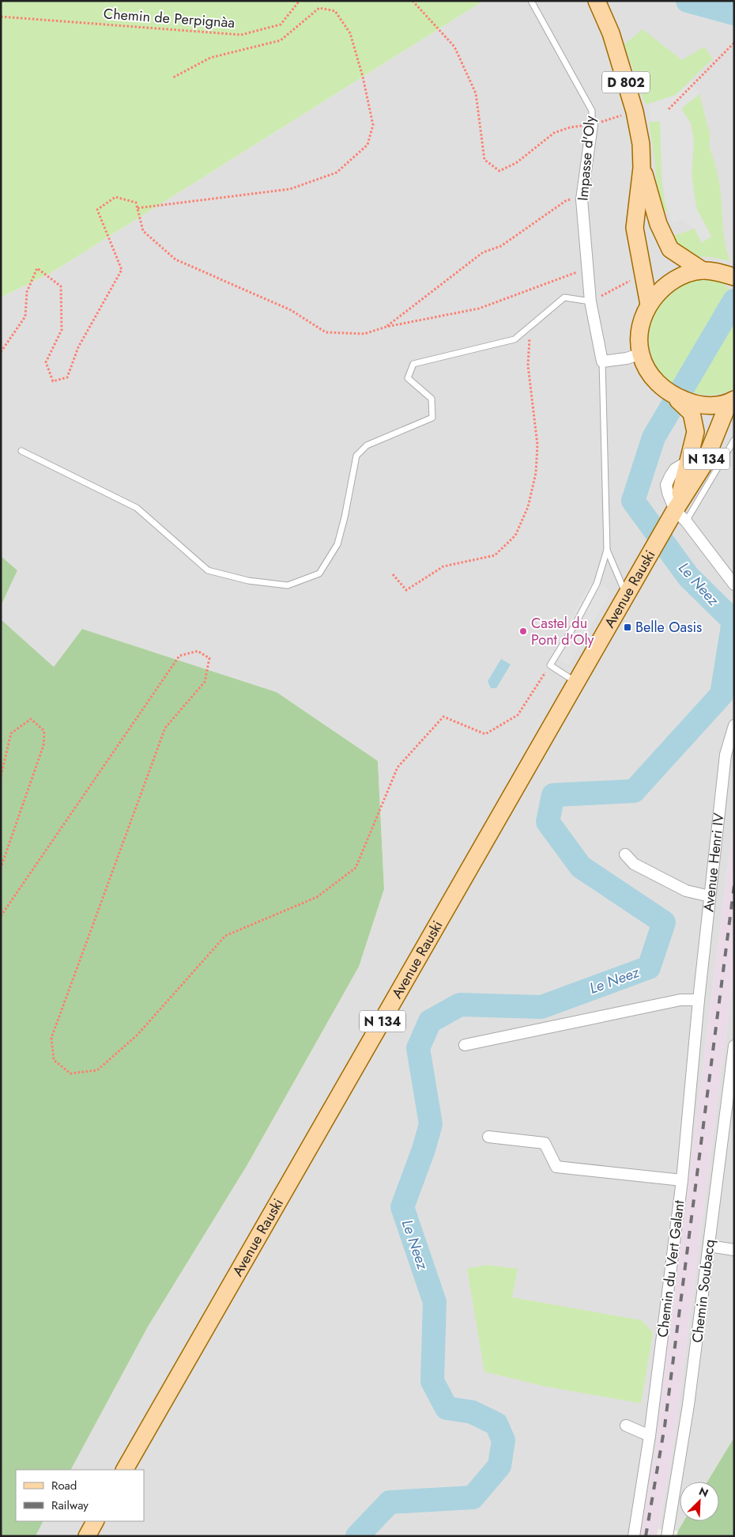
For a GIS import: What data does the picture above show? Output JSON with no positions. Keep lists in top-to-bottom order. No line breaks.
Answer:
{"streets":{"main road":["D 802","N 134","Avenue Rauski"],"street":["Impasse d'Oly","Avenue Henri IV","Chemin du Vert Galant","Chemin Soubacq"],"path":["Chemin de Perpignàa"]},"crossings":[["Avenue Henri IV","Chemin du Vert Galant"]],"water":["Le Neez"],"places":{"transit":["Belle Oasis"],"other":["Castel du Pont d'Oly"]},"legend":["Road","Railway"],"north":"top right"}
